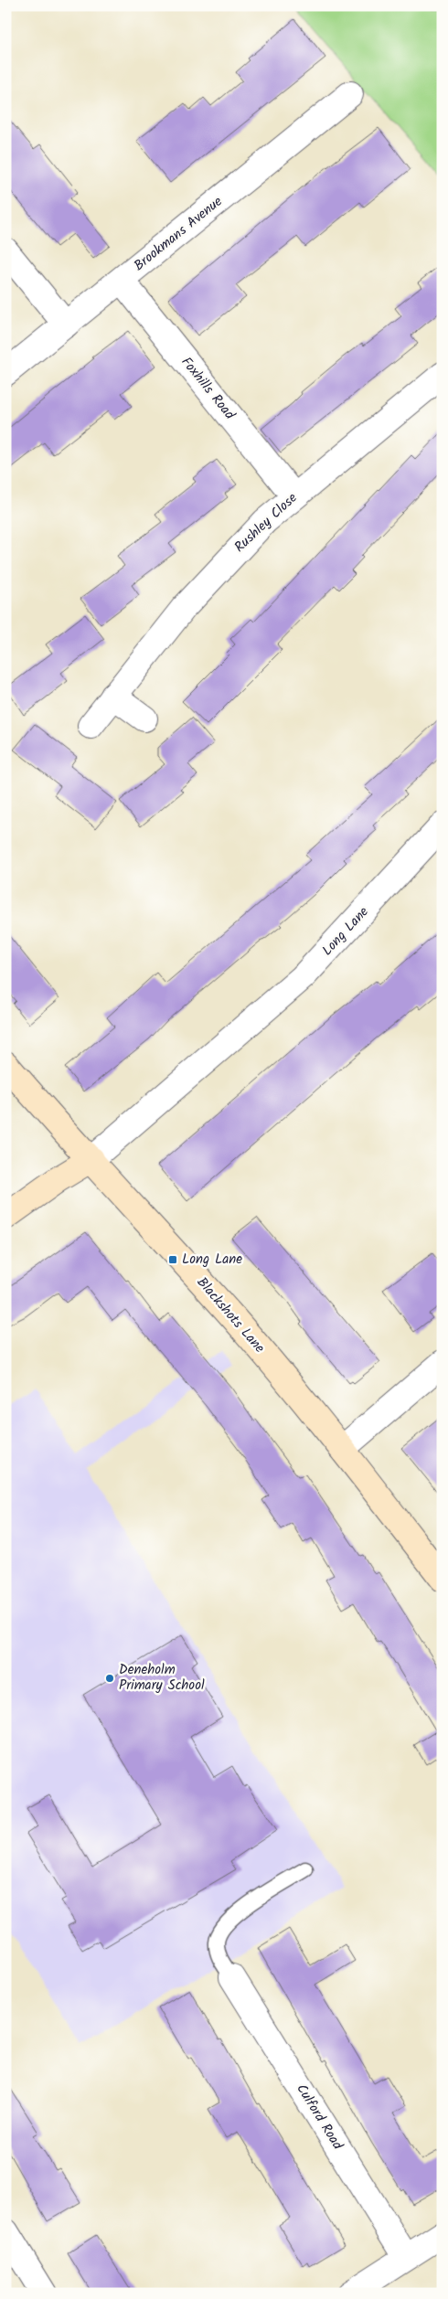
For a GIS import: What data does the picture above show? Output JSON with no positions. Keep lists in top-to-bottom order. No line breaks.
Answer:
{"streets":{"street":["Brookmans Avenue","Foxhills Road","Rushley Close","Long Lane","Blackshots Lane","Culford Road"]},"crossings":[["Brookmans Avenue","Foxhills Road"],["Foxhills Road","Rushley Close"],["Long Lane","Blackshots Lane"]],"places":{"transit":["Long Lane"],"other":["Deneholm Primary School"]}}
